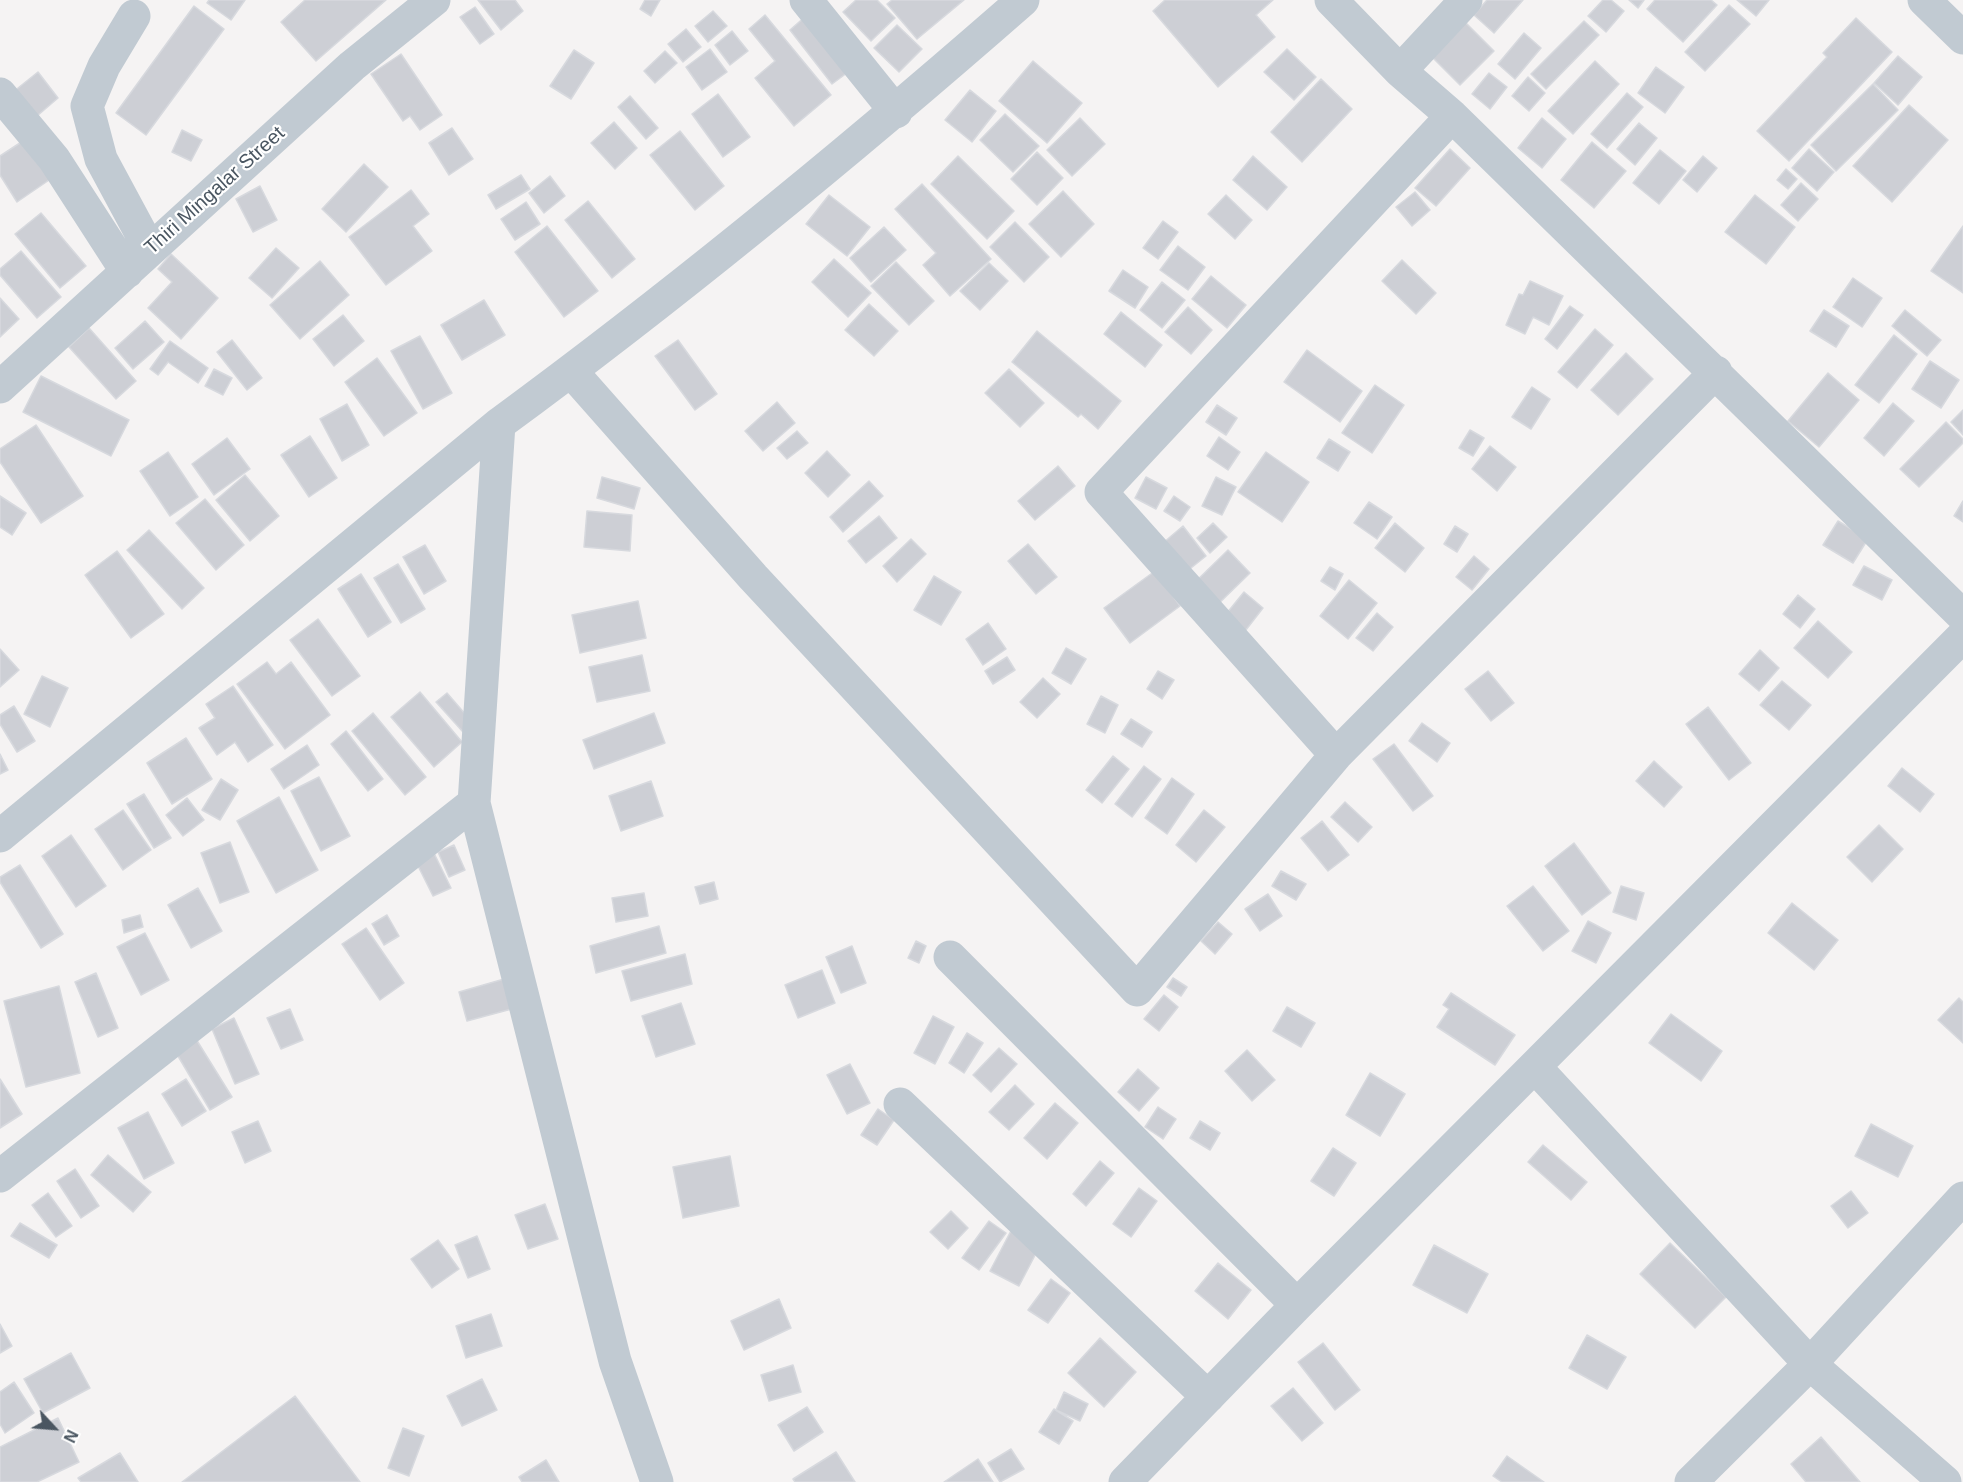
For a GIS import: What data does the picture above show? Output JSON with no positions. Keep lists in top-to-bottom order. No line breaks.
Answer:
{"streets":{"street":["Thiri Mingalar Street"]},"north":"bottom right"}
